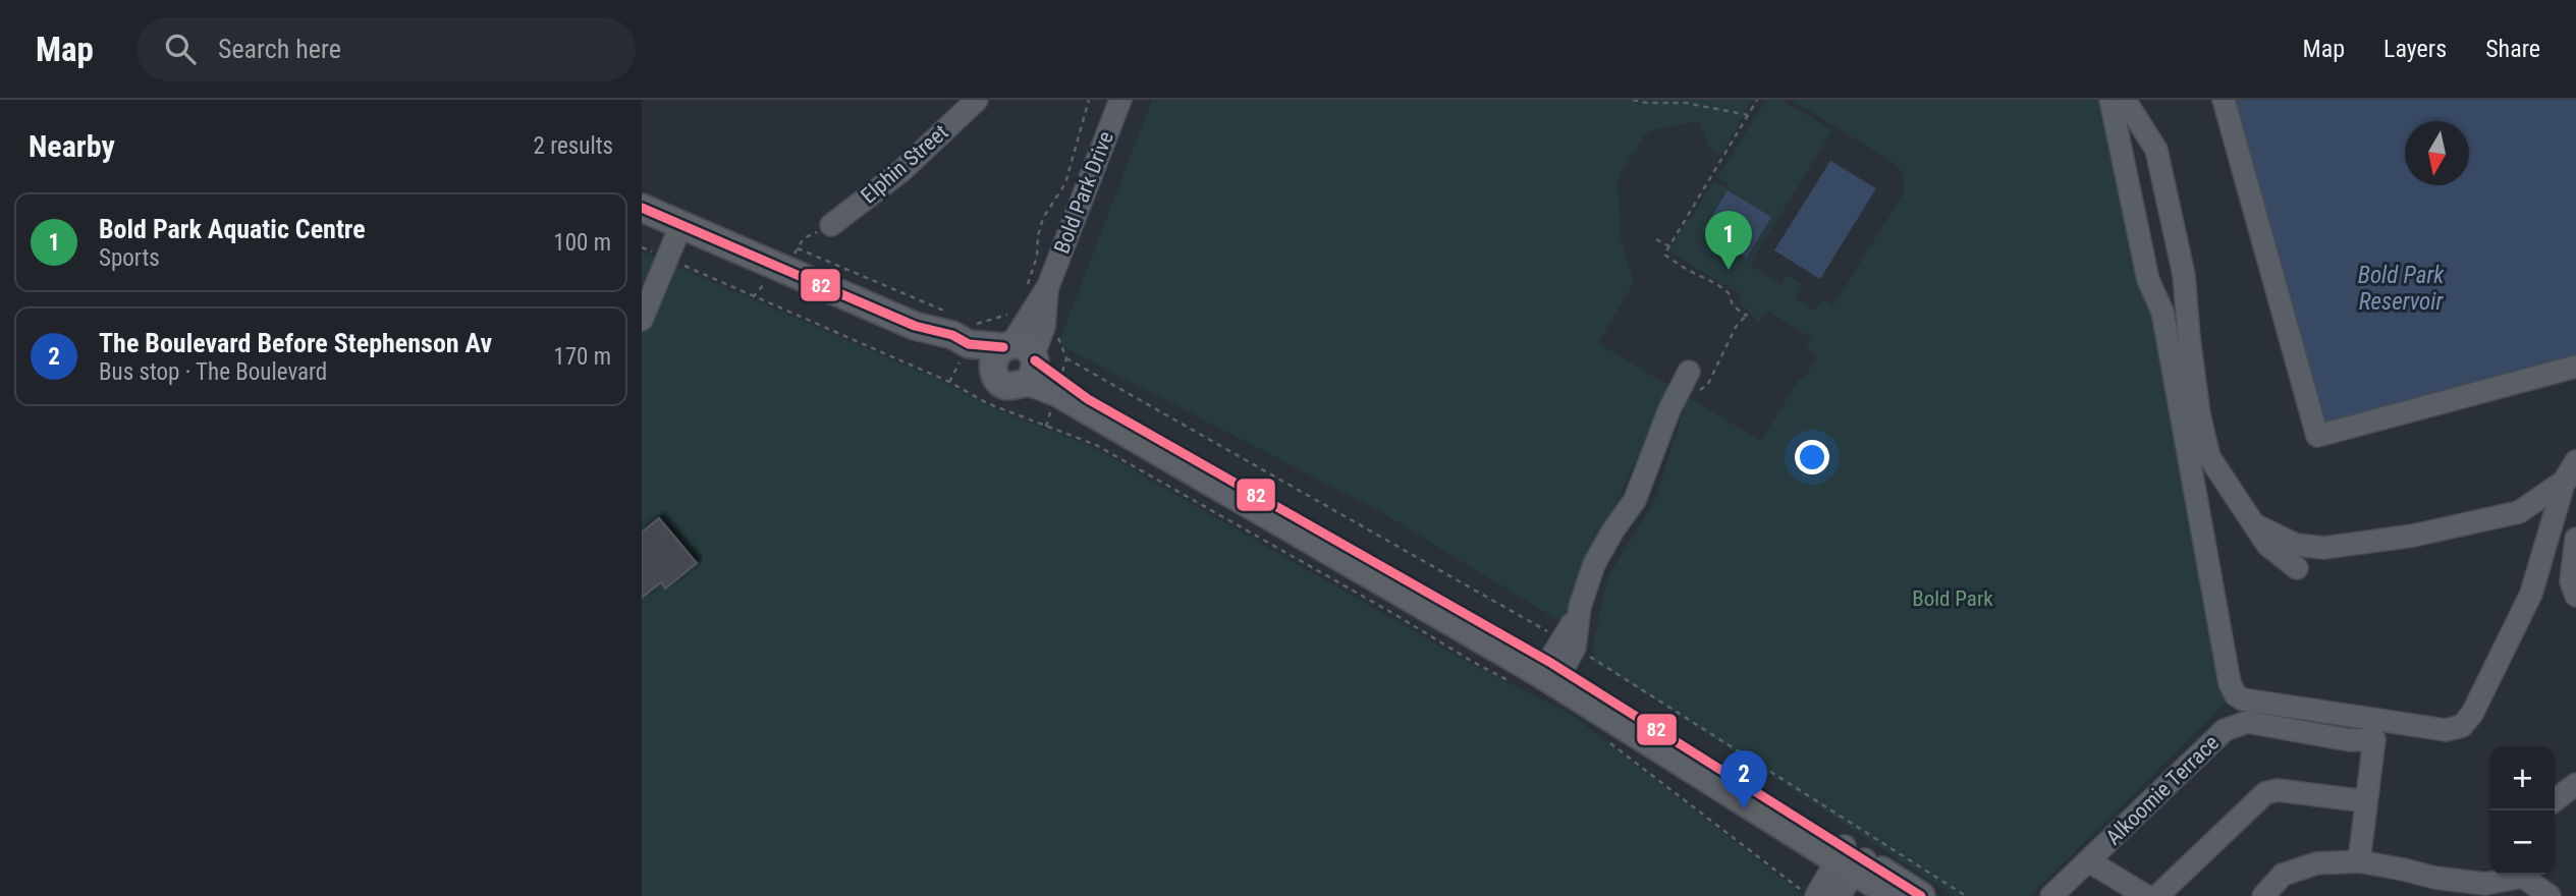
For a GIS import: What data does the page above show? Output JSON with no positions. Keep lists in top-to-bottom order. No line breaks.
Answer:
{"streets":{"street":["Elphin Street","Bold Park Drive","Alkoomie Terrace"]},"water":["Bold Park Reservoir"],"parks":["Bold Park"],"lines":["transit line 82"],"north":"bottom","page":{"header":"Map","search":"Search here","nav":["Map","Layers","Share"],"heading":["Nearby","2 results"],"list":[{"mark":"1","name":"Bold Park Aquatic Centre","note":"Sports","value":"100 m"},{"mark":"2","name":"The Boulevard Before Stephenson Av","note":"Bus stop · The Boulevard","value":"170 m"}],"pins":["1","2"],"map_buttons":["+","−"]}}
